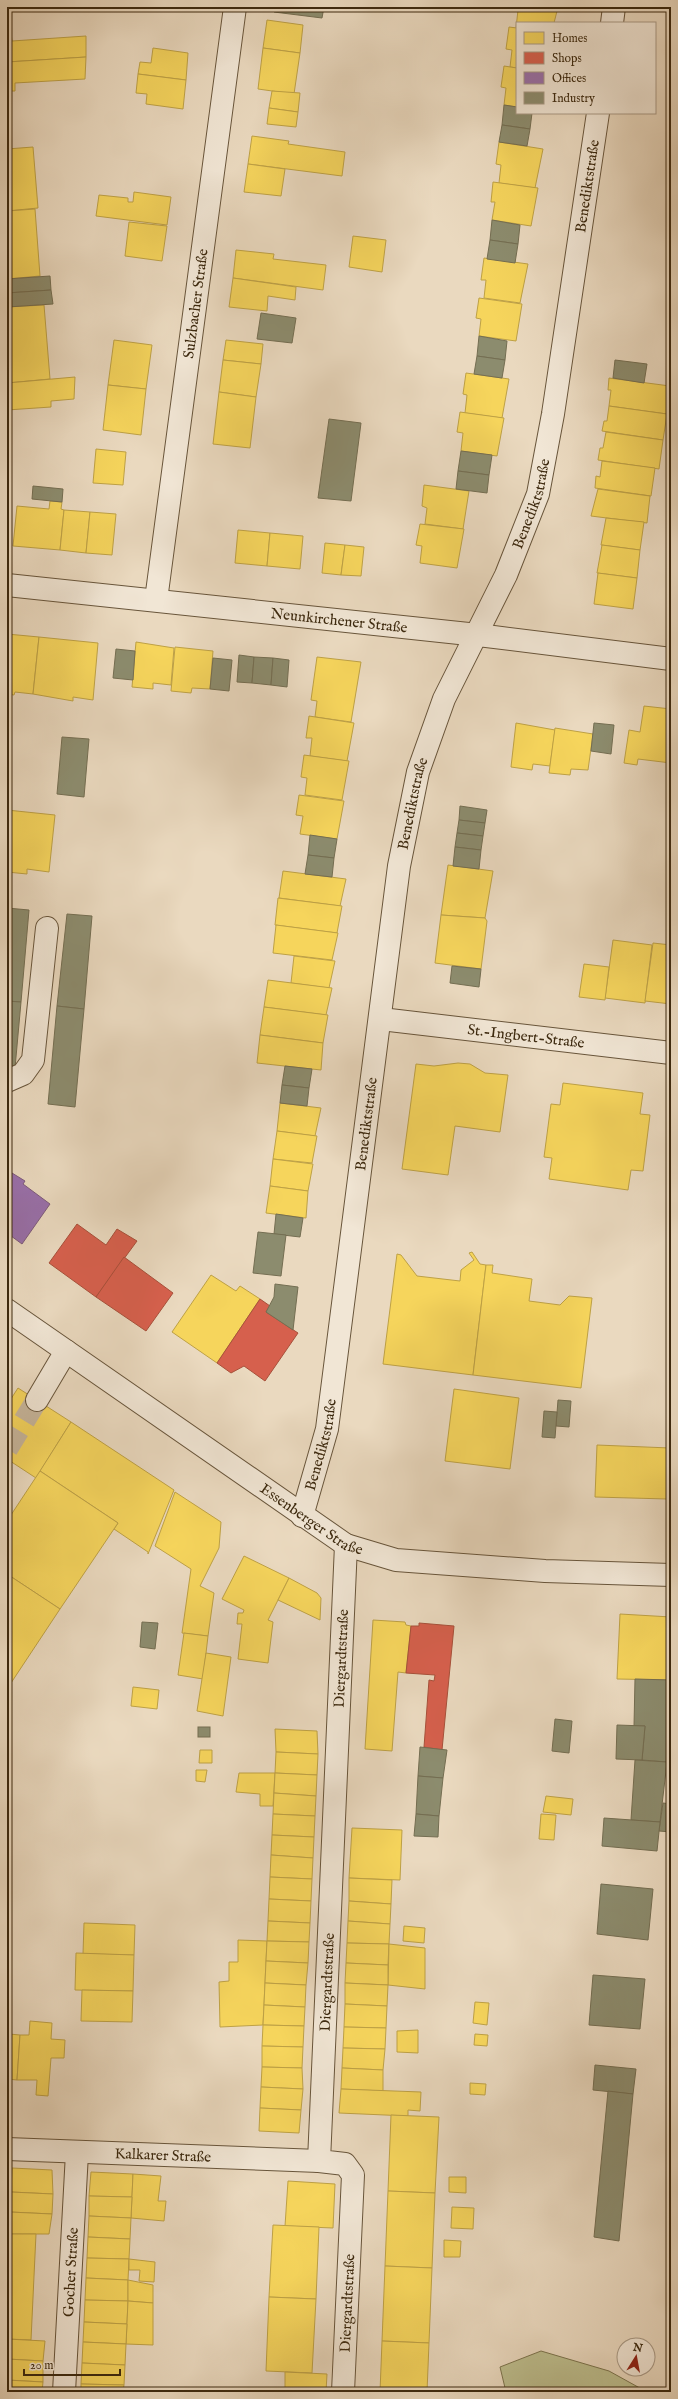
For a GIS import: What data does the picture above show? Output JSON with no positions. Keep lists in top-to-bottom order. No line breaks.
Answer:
{"streets":{"street":["Benediktstraße","Sulzbacher Straße","Neunkirchener Straße","St.-Ingbert-Straße","Essenberger Straße","Diergardtstraße","Kalkarer Straße","Gocher Straße"]},"crossings":[["Benediktstraße","Neunkirchener Straße"],["Benediktstraße","St.-Ingbert-Straße"],["Benediktstraße","Essenberger Straße"],["Sulzbacher Straße","Neunkirchener Straße"],["Essenberger Straße","Diergardtstraße"],["Diergardtstraße","Kalkarer Straße"],["Kalkarer Straße","Gocher Straße"]],"legend":["Homes","Shops","Offices","Industry"],"scale_bar":"20 m","north":"top"}
